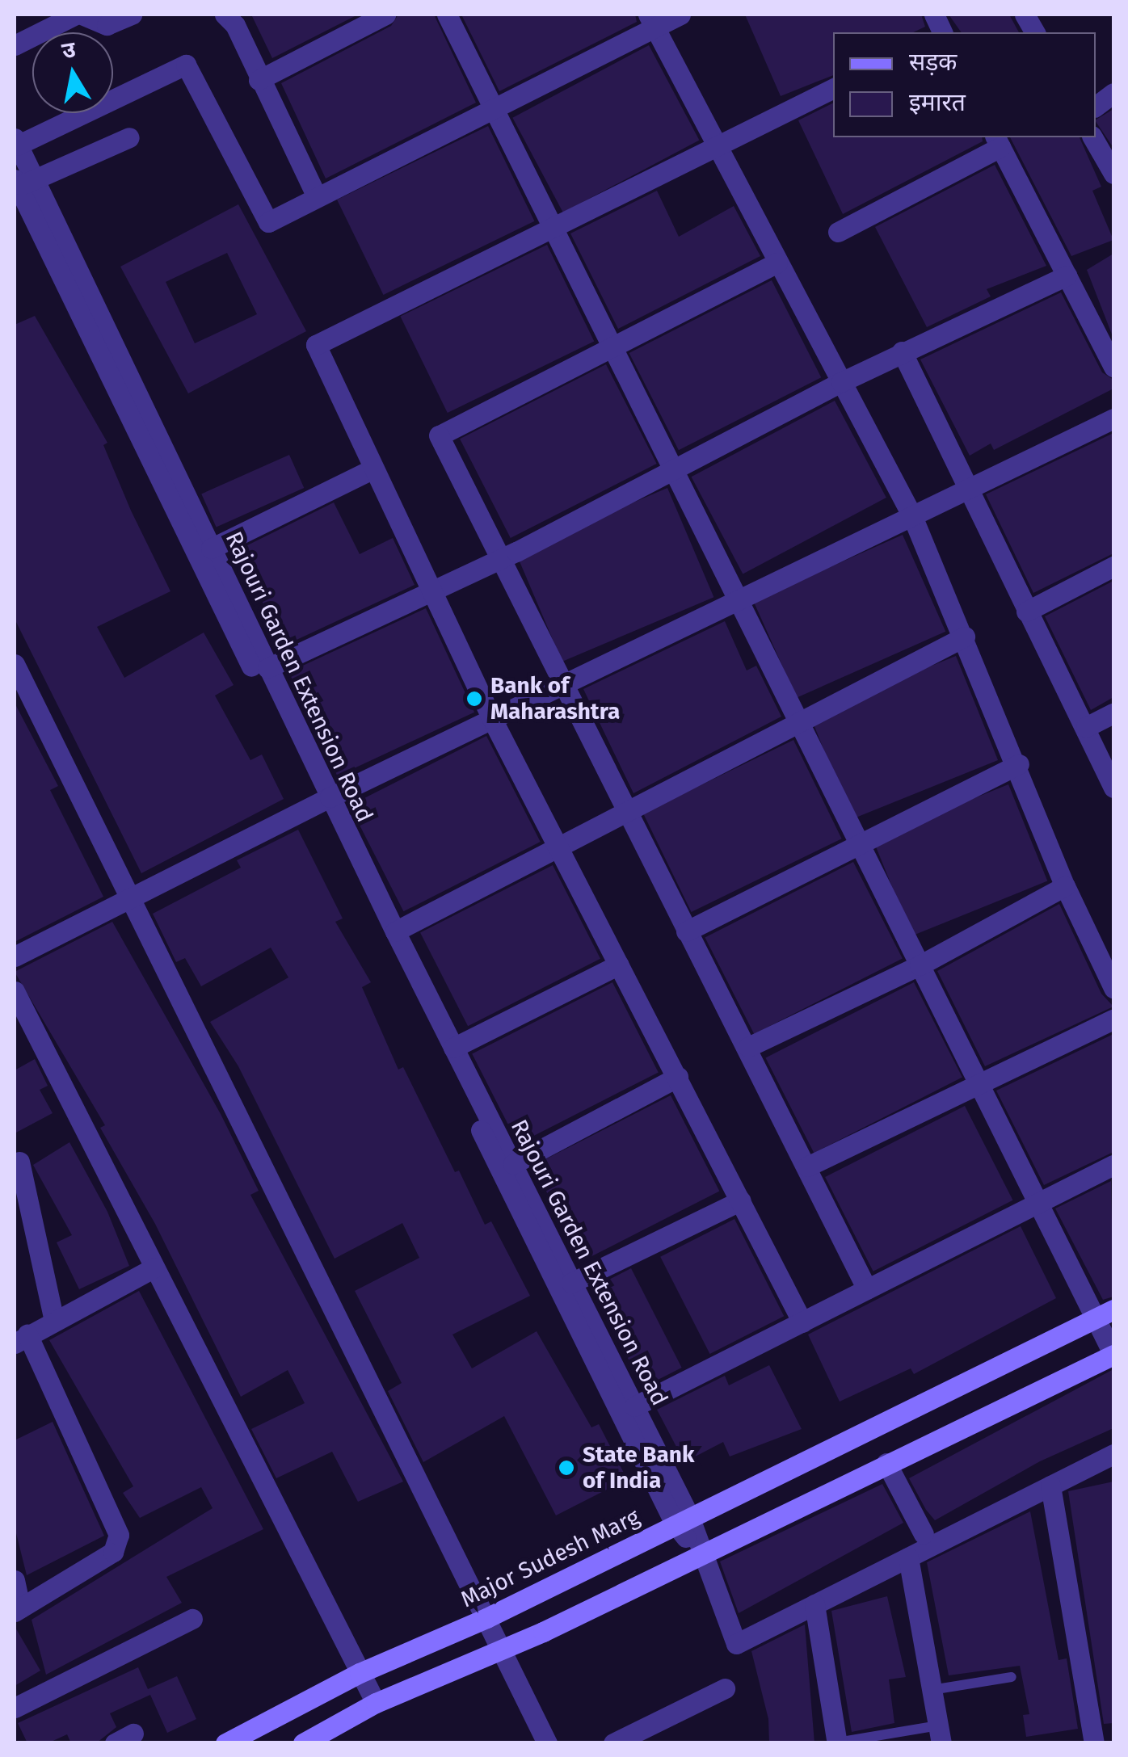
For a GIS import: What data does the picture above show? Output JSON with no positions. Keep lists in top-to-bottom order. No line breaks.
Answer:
{"streets":{"street":["Rajouri Garden Extension Road","Major Sudesh Marg"]},"crossings":[["Rajouri Garden Extension Road","Major Sudesh Marg"]],"places":["Bank of Maharashtra","State Bank of India"],"legend":["सड़क","इमारत"],"north":"top"}
